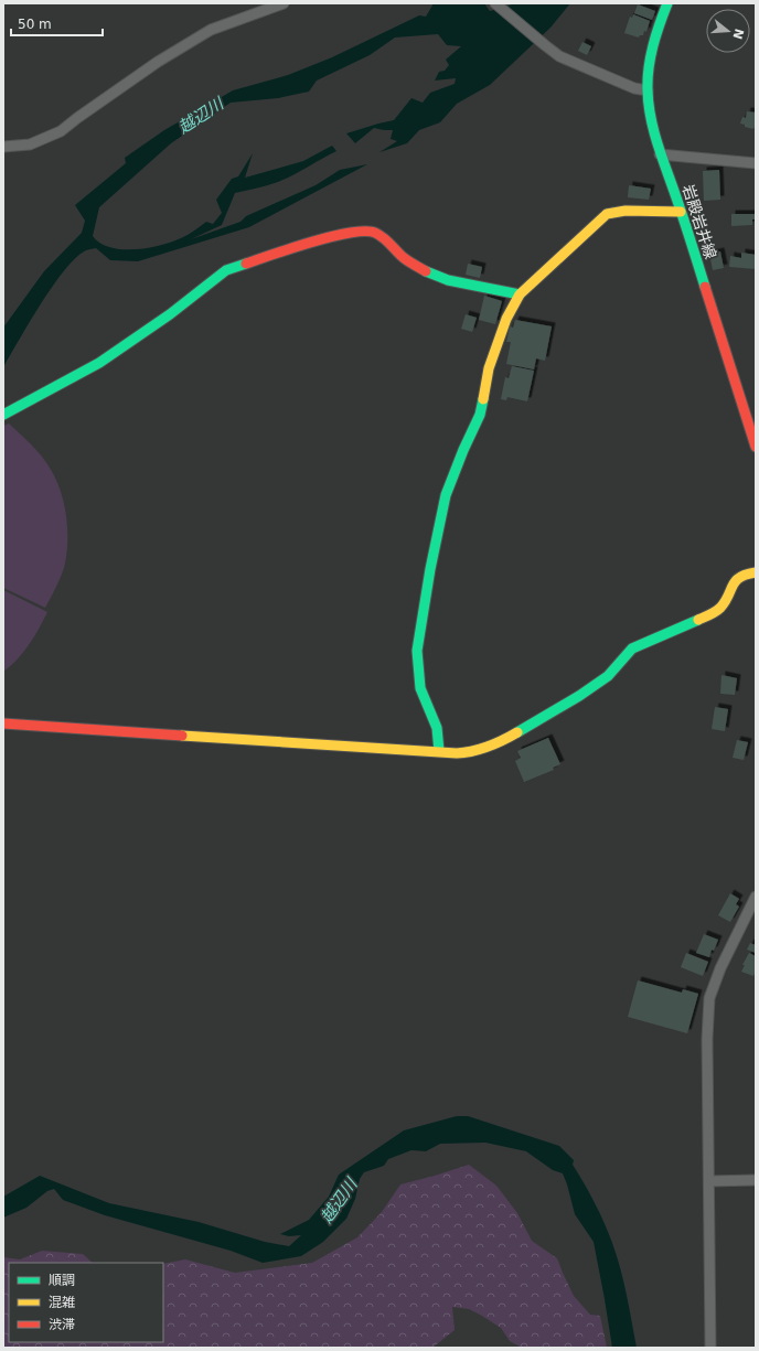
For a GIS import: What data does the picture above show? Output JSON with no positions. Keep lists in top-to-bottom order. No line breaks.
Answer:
{"streets":{"street":["岩殿岩井線"]},"water":["越辺川"],"legend":["順調","混雑","渋滞"],"scale_bar":"50 m","north":"right"}
